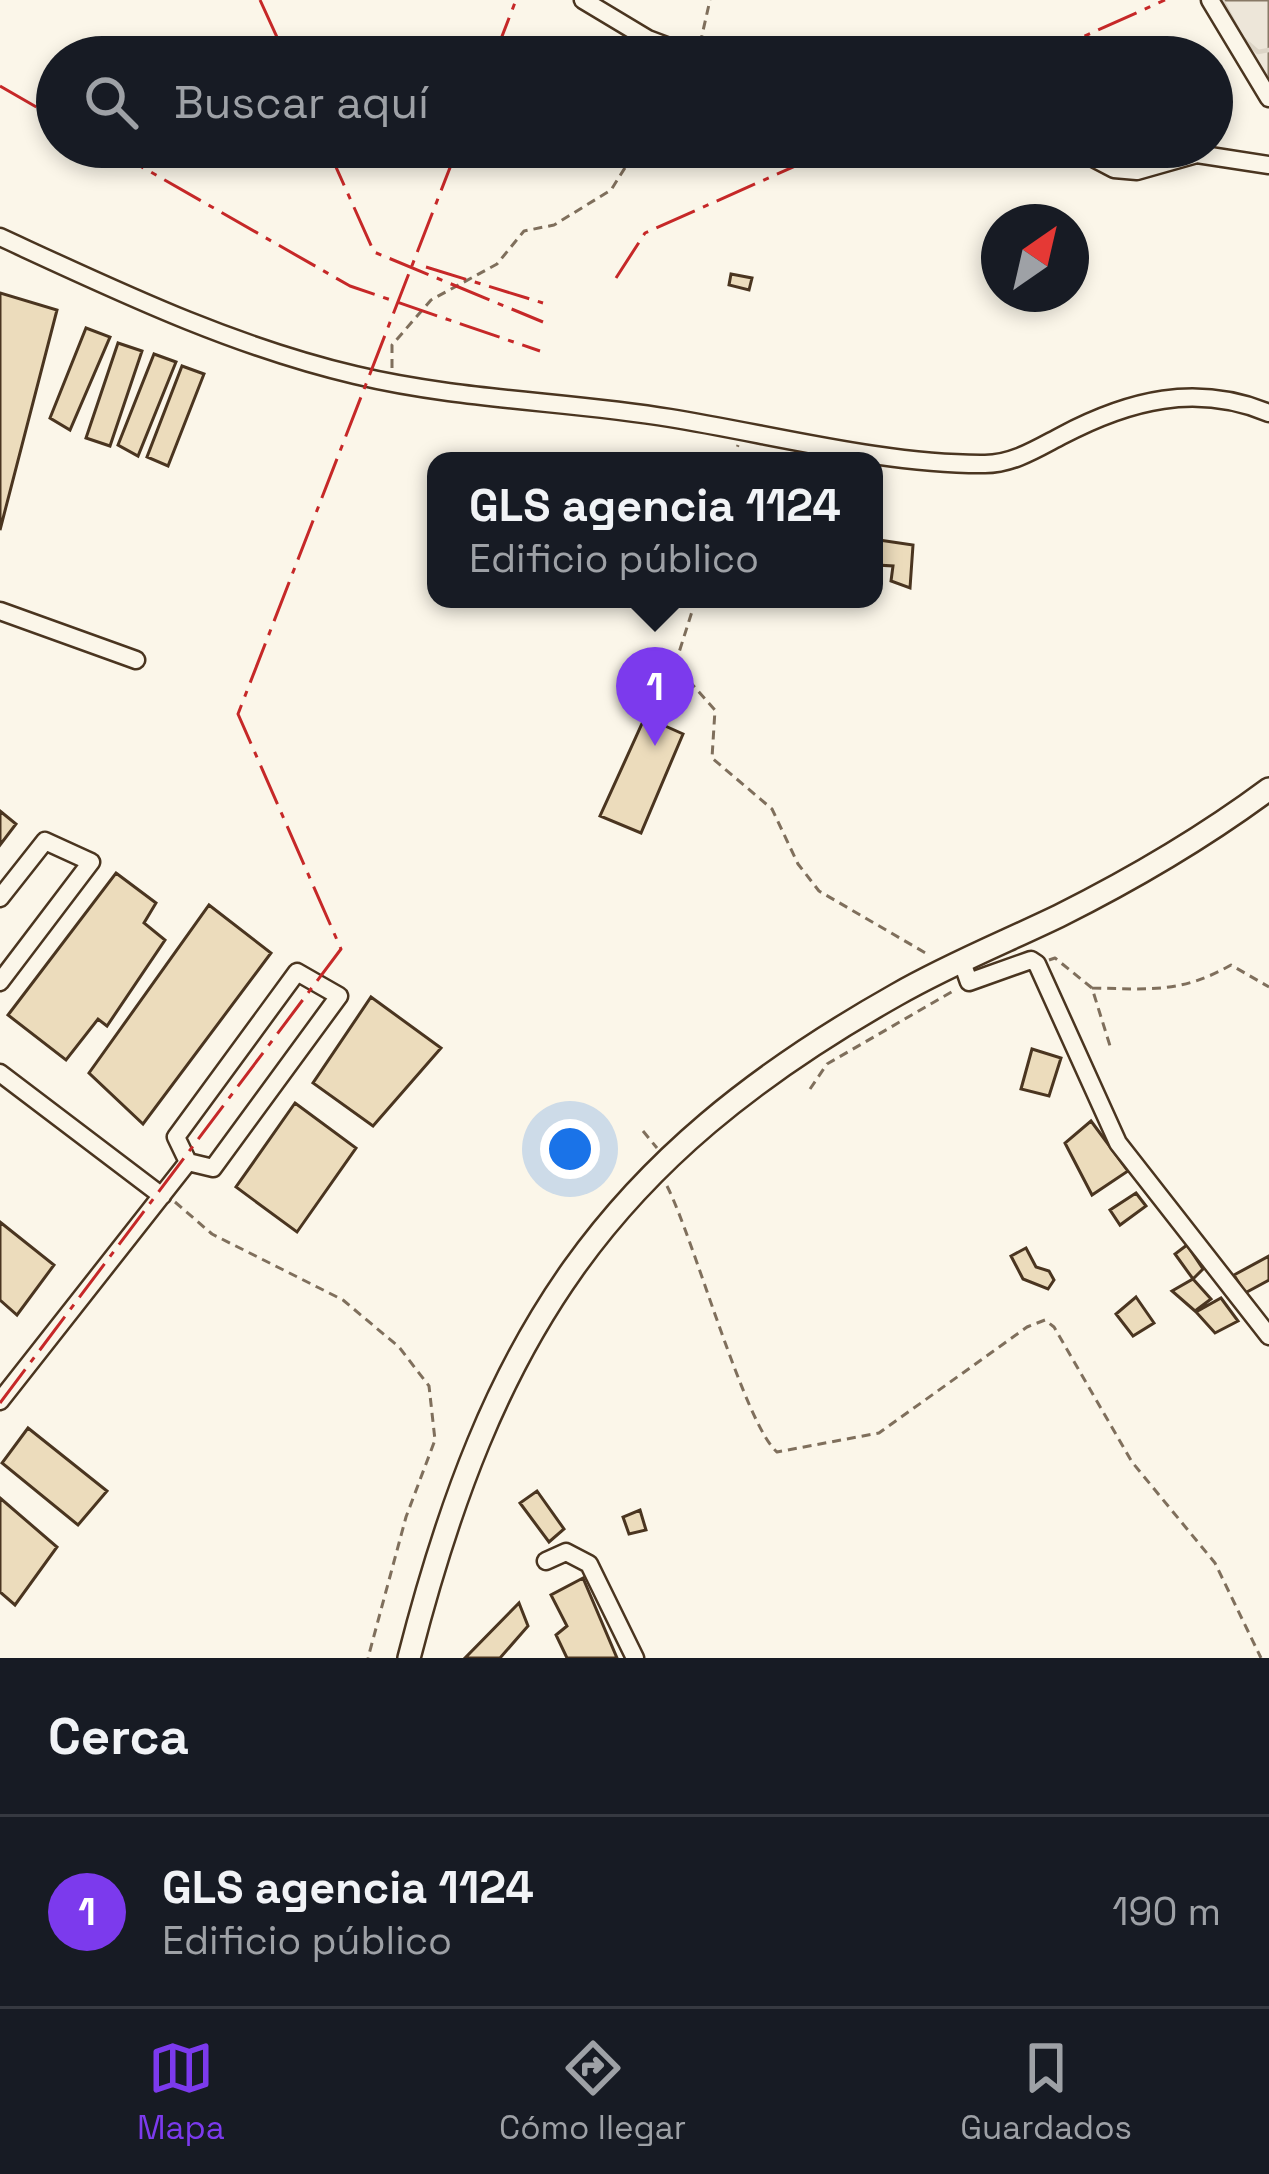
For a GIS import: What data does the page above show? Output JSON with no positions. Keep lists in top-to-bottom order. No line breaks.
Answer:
{"north":"top right","page":{"search":"Buscar aquí","popup":["GLS agencia 1124","Edificio público"],"pins":"1","heading":"Cerca","list":[{"mark":"1","name":"GLS agencia 1124","note":"Edificio público","value":"190 m"}],"nav":["Mapa","Cómo llegar","Guardados"]}}
